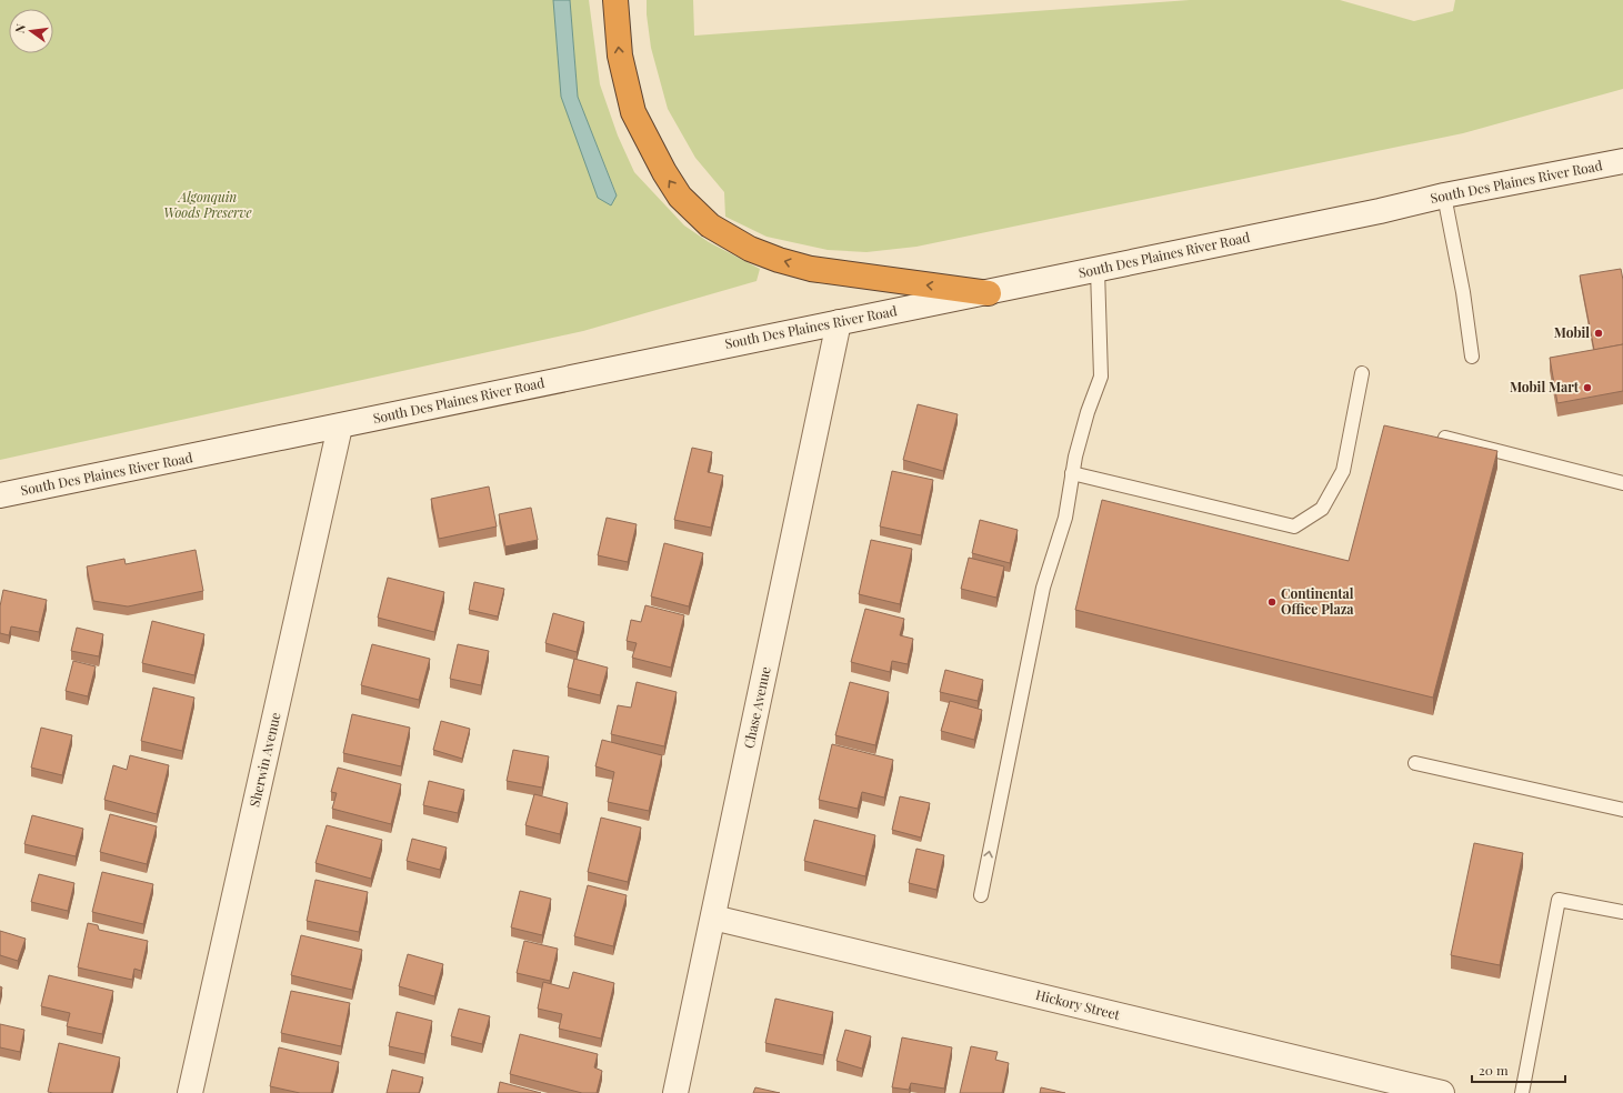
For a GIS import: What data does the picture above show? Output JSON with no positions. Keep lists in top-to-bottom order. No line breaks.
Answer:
{"streets":{"street":["South Des Plaines River Road","Chase Avenue","Sherwin Avenue","Hickory Street"]},"crossings":[["South Des Plaines River Road","Chase Avenue"],["South Des Plaines River Road","Sherwin Avenue"],["Chase Avenue","Hickory Street"]],"parks":["Algonquin Woods Preserve"],"places":["Mobil","Mobil Mart","Continental Office Plaza"],"scale_bar":"20 m","north":"left"}
